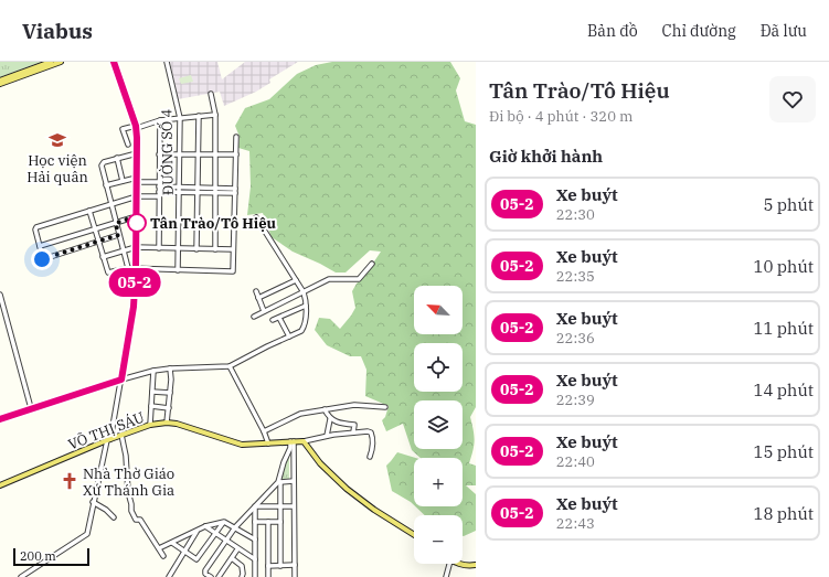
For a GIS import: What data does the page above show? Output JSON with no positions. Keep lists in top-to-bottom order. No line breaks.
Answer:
{"streets":{"main road":["VÕ THỊ SÁU"],"street":["ĐƯỜNG SỐ 4"]},"places":{"school or university":["Học viện Hải quân"],"other":["Tân Trào/Tô Hiệu"],"church":["Nhà Thờ Giáo Xứ Thánh Gia"]},"lines":["bus line 05-2"],"scale_bar":"200 m","north":"top left","page":{"header":"Viabus","nav":["Bản đồ","Chỉ đường","Đã lưu"],"on_map":"05-2","heading":[["Tân Trào/Tô Hiệu","Đi bộ · 4 phút · 320 m"],"Giờ khởi hành"],"list":[{"mark":"05-2","name":"Xe buýt","note":"22:30","value":"5 phút"},{"mark":"05-2","name":"Xe buýt","note":"22:35","value":"10 phút"},{"mark":"05-2","name":"Xe buýt","note":"22:36","value":"11 phút"},{"mark":"05-2","name":"Xe buýt","note":"22:39","value":"14 phút"},{"mark":"05-2","name":"Xe buýt","note":"22:40","value":"15 phút"},{"mark":"05-2","name":"Xe buýt","note":"22:43","value":"18 phút"}],"map_buttons":["+","−"],"scale":"200 m"}}
